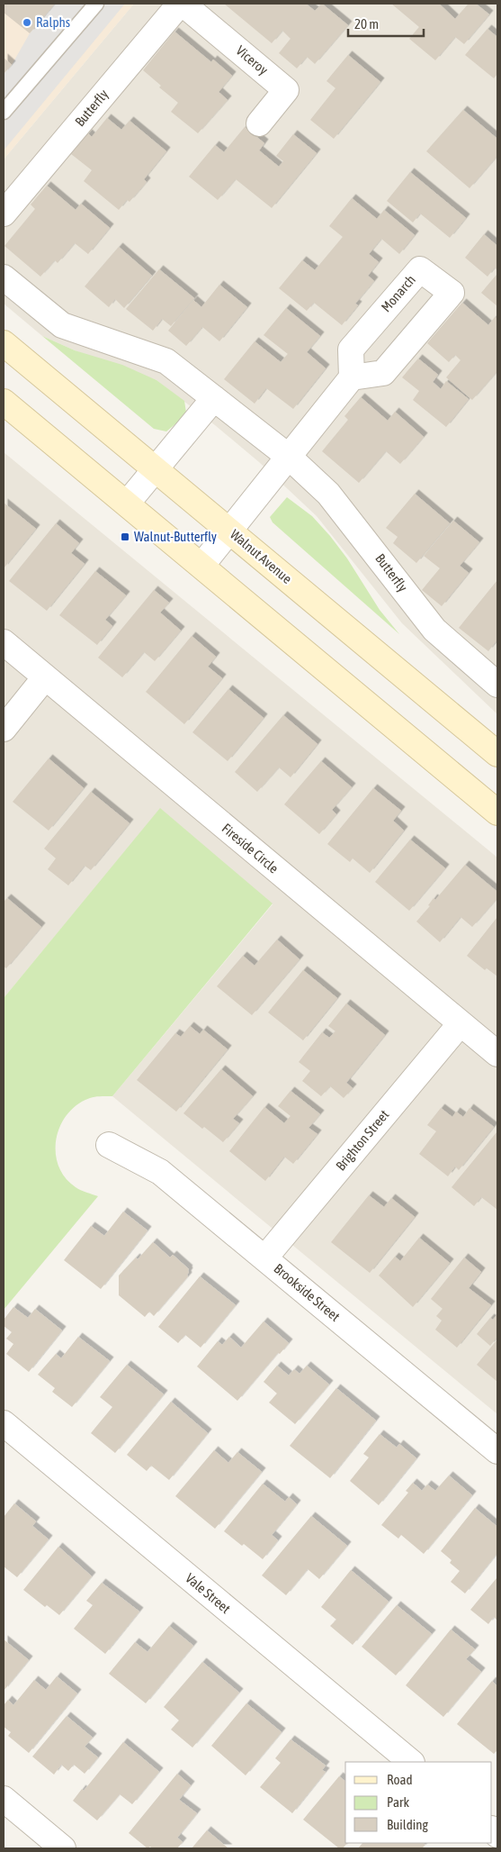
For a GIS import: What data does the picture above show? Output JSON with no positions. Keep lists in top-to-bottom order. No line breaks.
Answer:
{"streets":{"main road":["Walnut Avenue"],"street":["Viceroy","Butterfly","Fireside Circle","Brighton Street","Brookside Street","Vale Street"]},"crossings":[["Viceroy","Butterfly"],["Fireside Circle","Brighton Street"],["Brighton Street","Brookside Street"]],"places":{"other":["Ralphs"],"transit":["Walnut-Butterfly"]},"legend":["Road","Park","Building"],"scale_bar":"20 m"}
